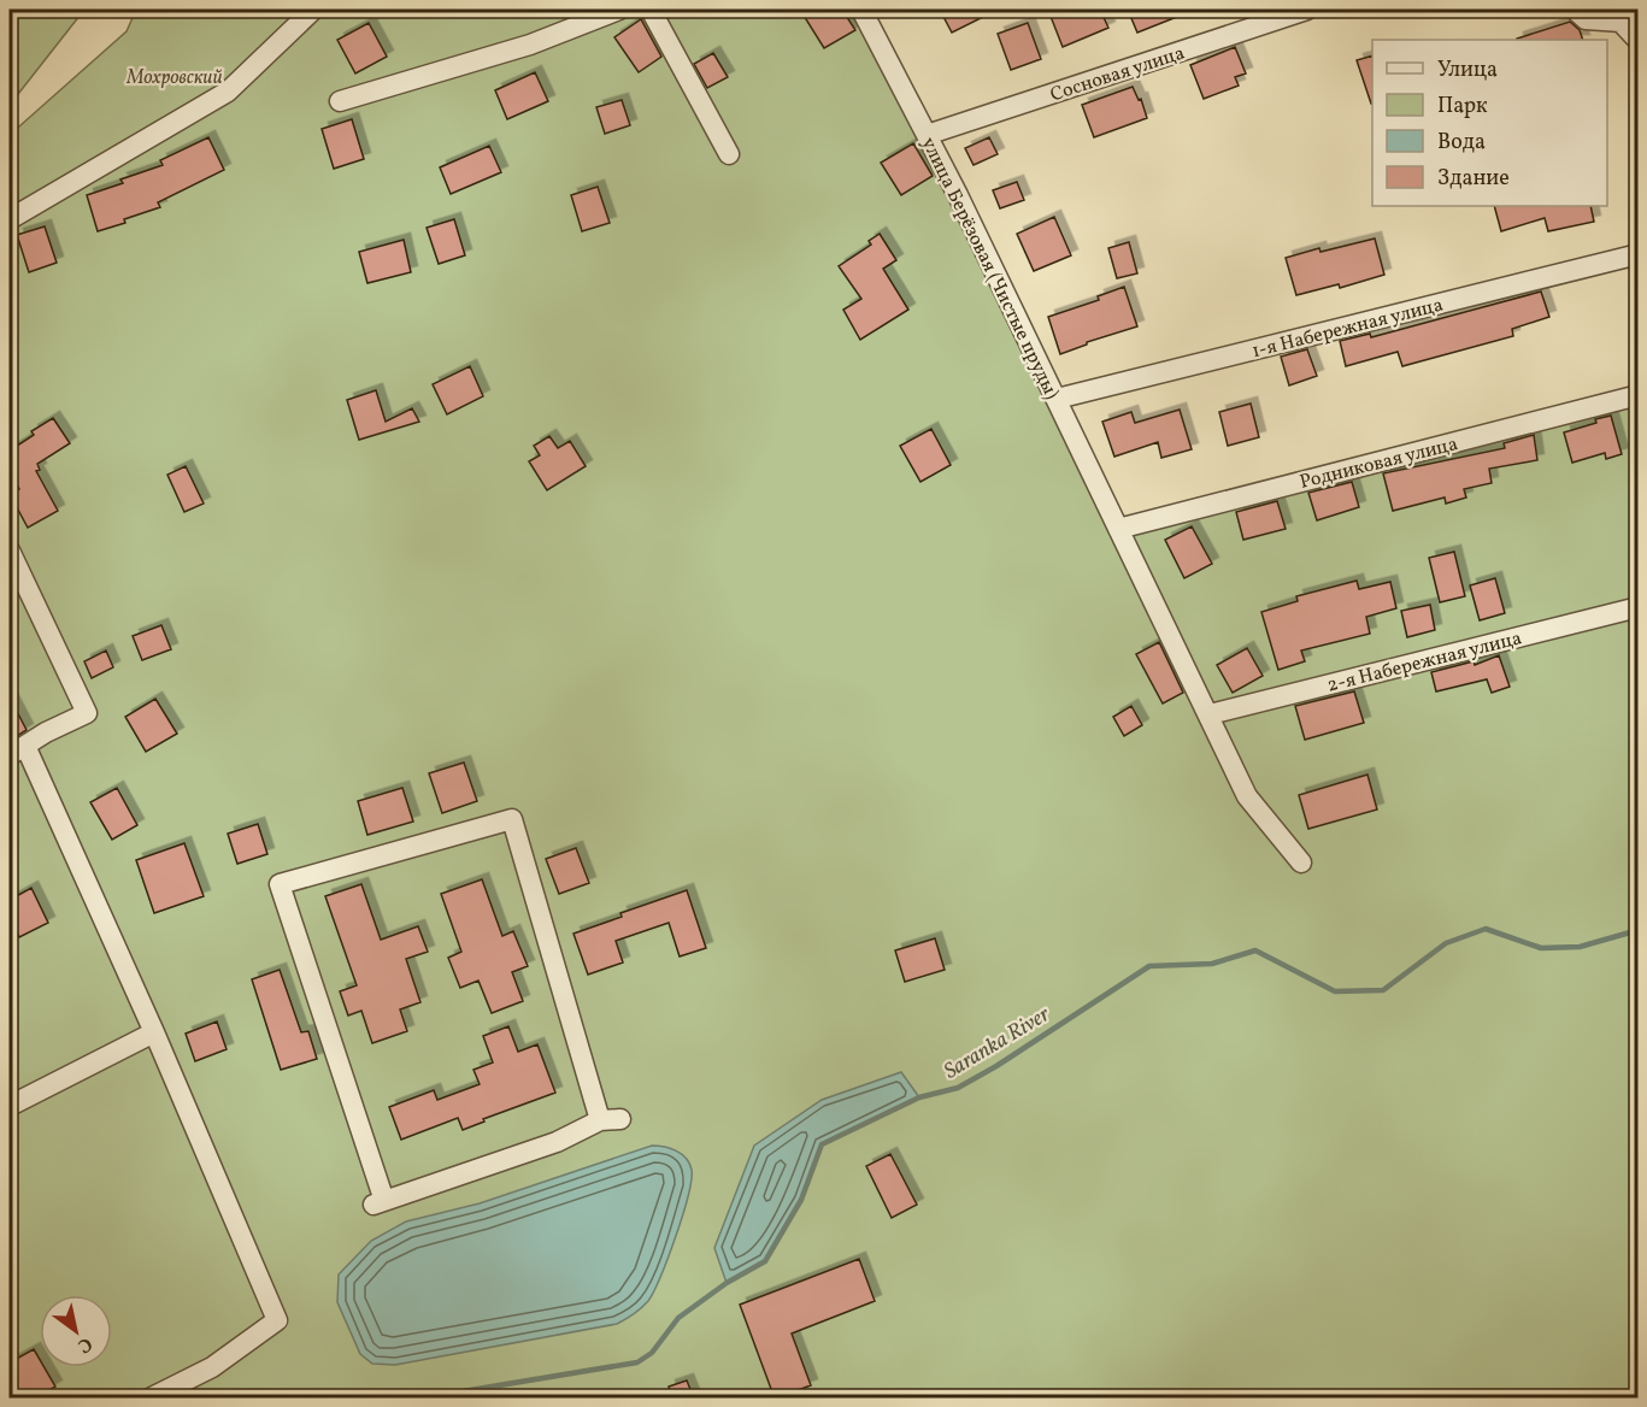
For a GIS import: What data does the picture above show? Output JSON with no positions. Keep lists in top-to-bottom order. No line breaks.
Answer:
{"streets":{"street":["Сосновая улица","улица Берёзовая (Чистые пруды)","1-я Набережная улица","Родниковая улица","2-я Набережная улица"]},"crossings":[["Сосновая улица","улица Берёзовая (Чистые пруды)"],["улица Берёзовая (Чистые пруды)","1-я Набережная улица"],["улица Берёзовая (Чистые пруды)","Родниковая улица"],["улица Берёзовая (Чистые пруды)","2-я Набережная улица"]],"water":["Saranka River"],"parks":["Мохровский"],"legend":["Улица","Парк","Вода","Здание"],"north":"bottom right"}
